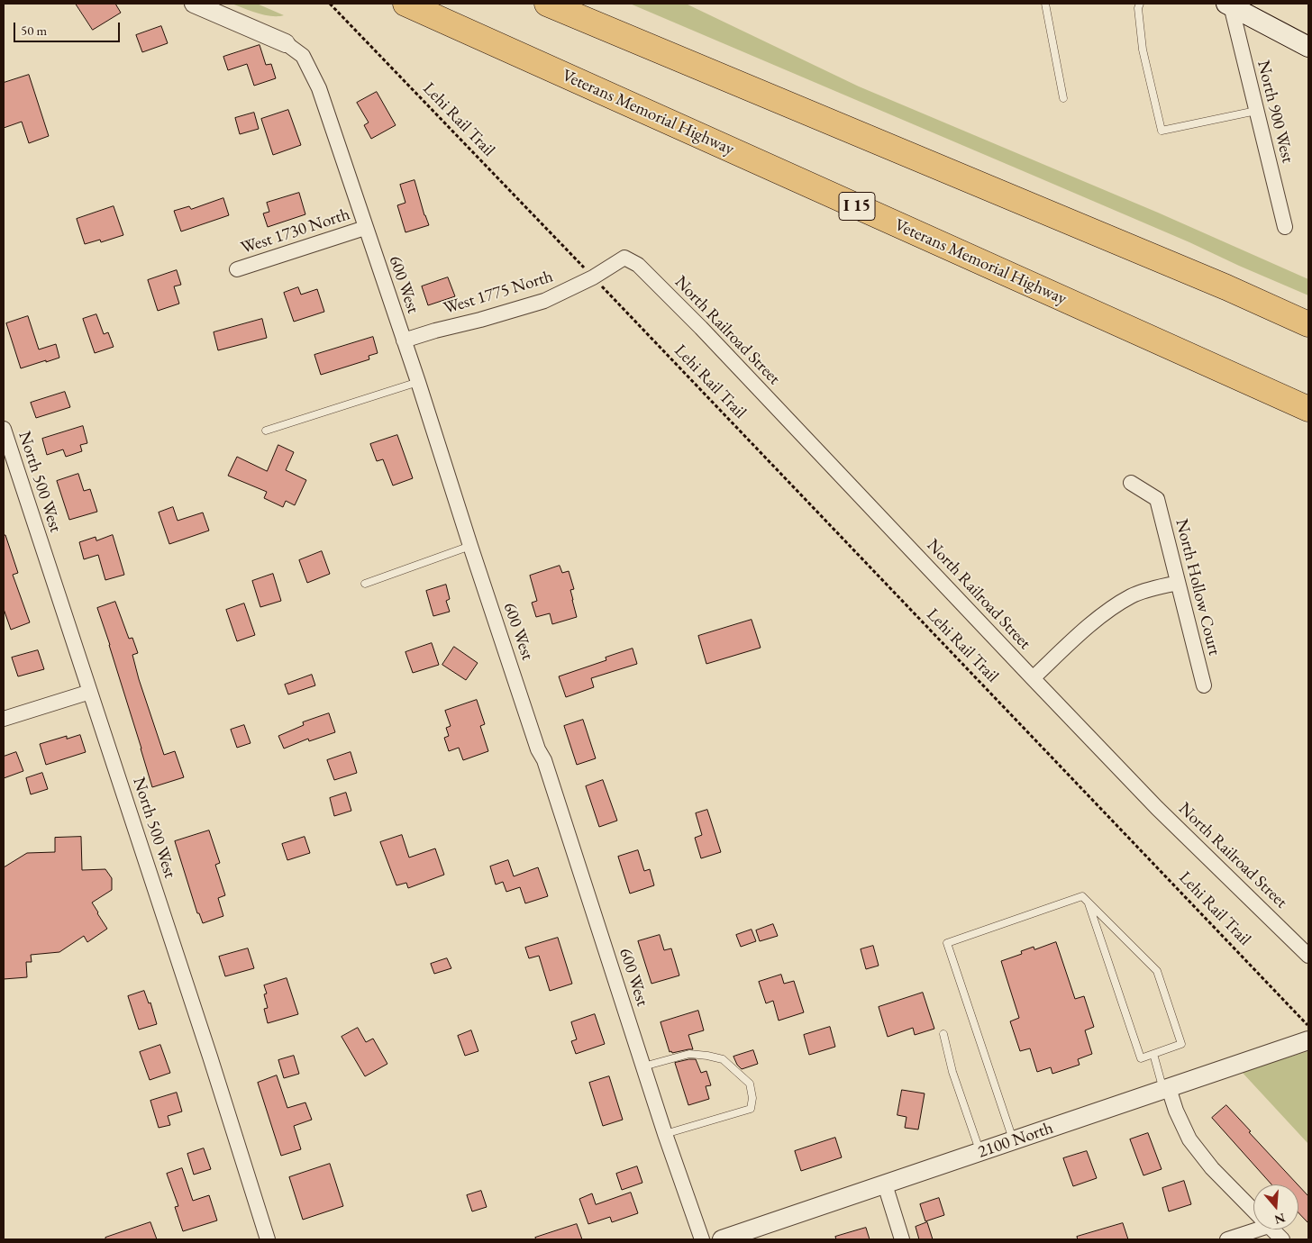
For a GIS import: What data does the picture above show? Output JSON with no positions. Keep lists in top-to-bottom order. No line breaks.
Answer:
{"streets":{"highway":["Veterans Memorial Highway","I 15"],"street":["North 900 West","West 1730 North","600 West","West 1775 North","North Railroad Street","North 500 West","North Hollow Court","2100 North"],"path":["Lehi Rail Trail"]},"crossings":[["West 1730 North","600 West"],["600 West","West 1775 North"],["West 1775 North","North Railroad Street"]],"scale_bar":"50 m","north":"bottom"}
